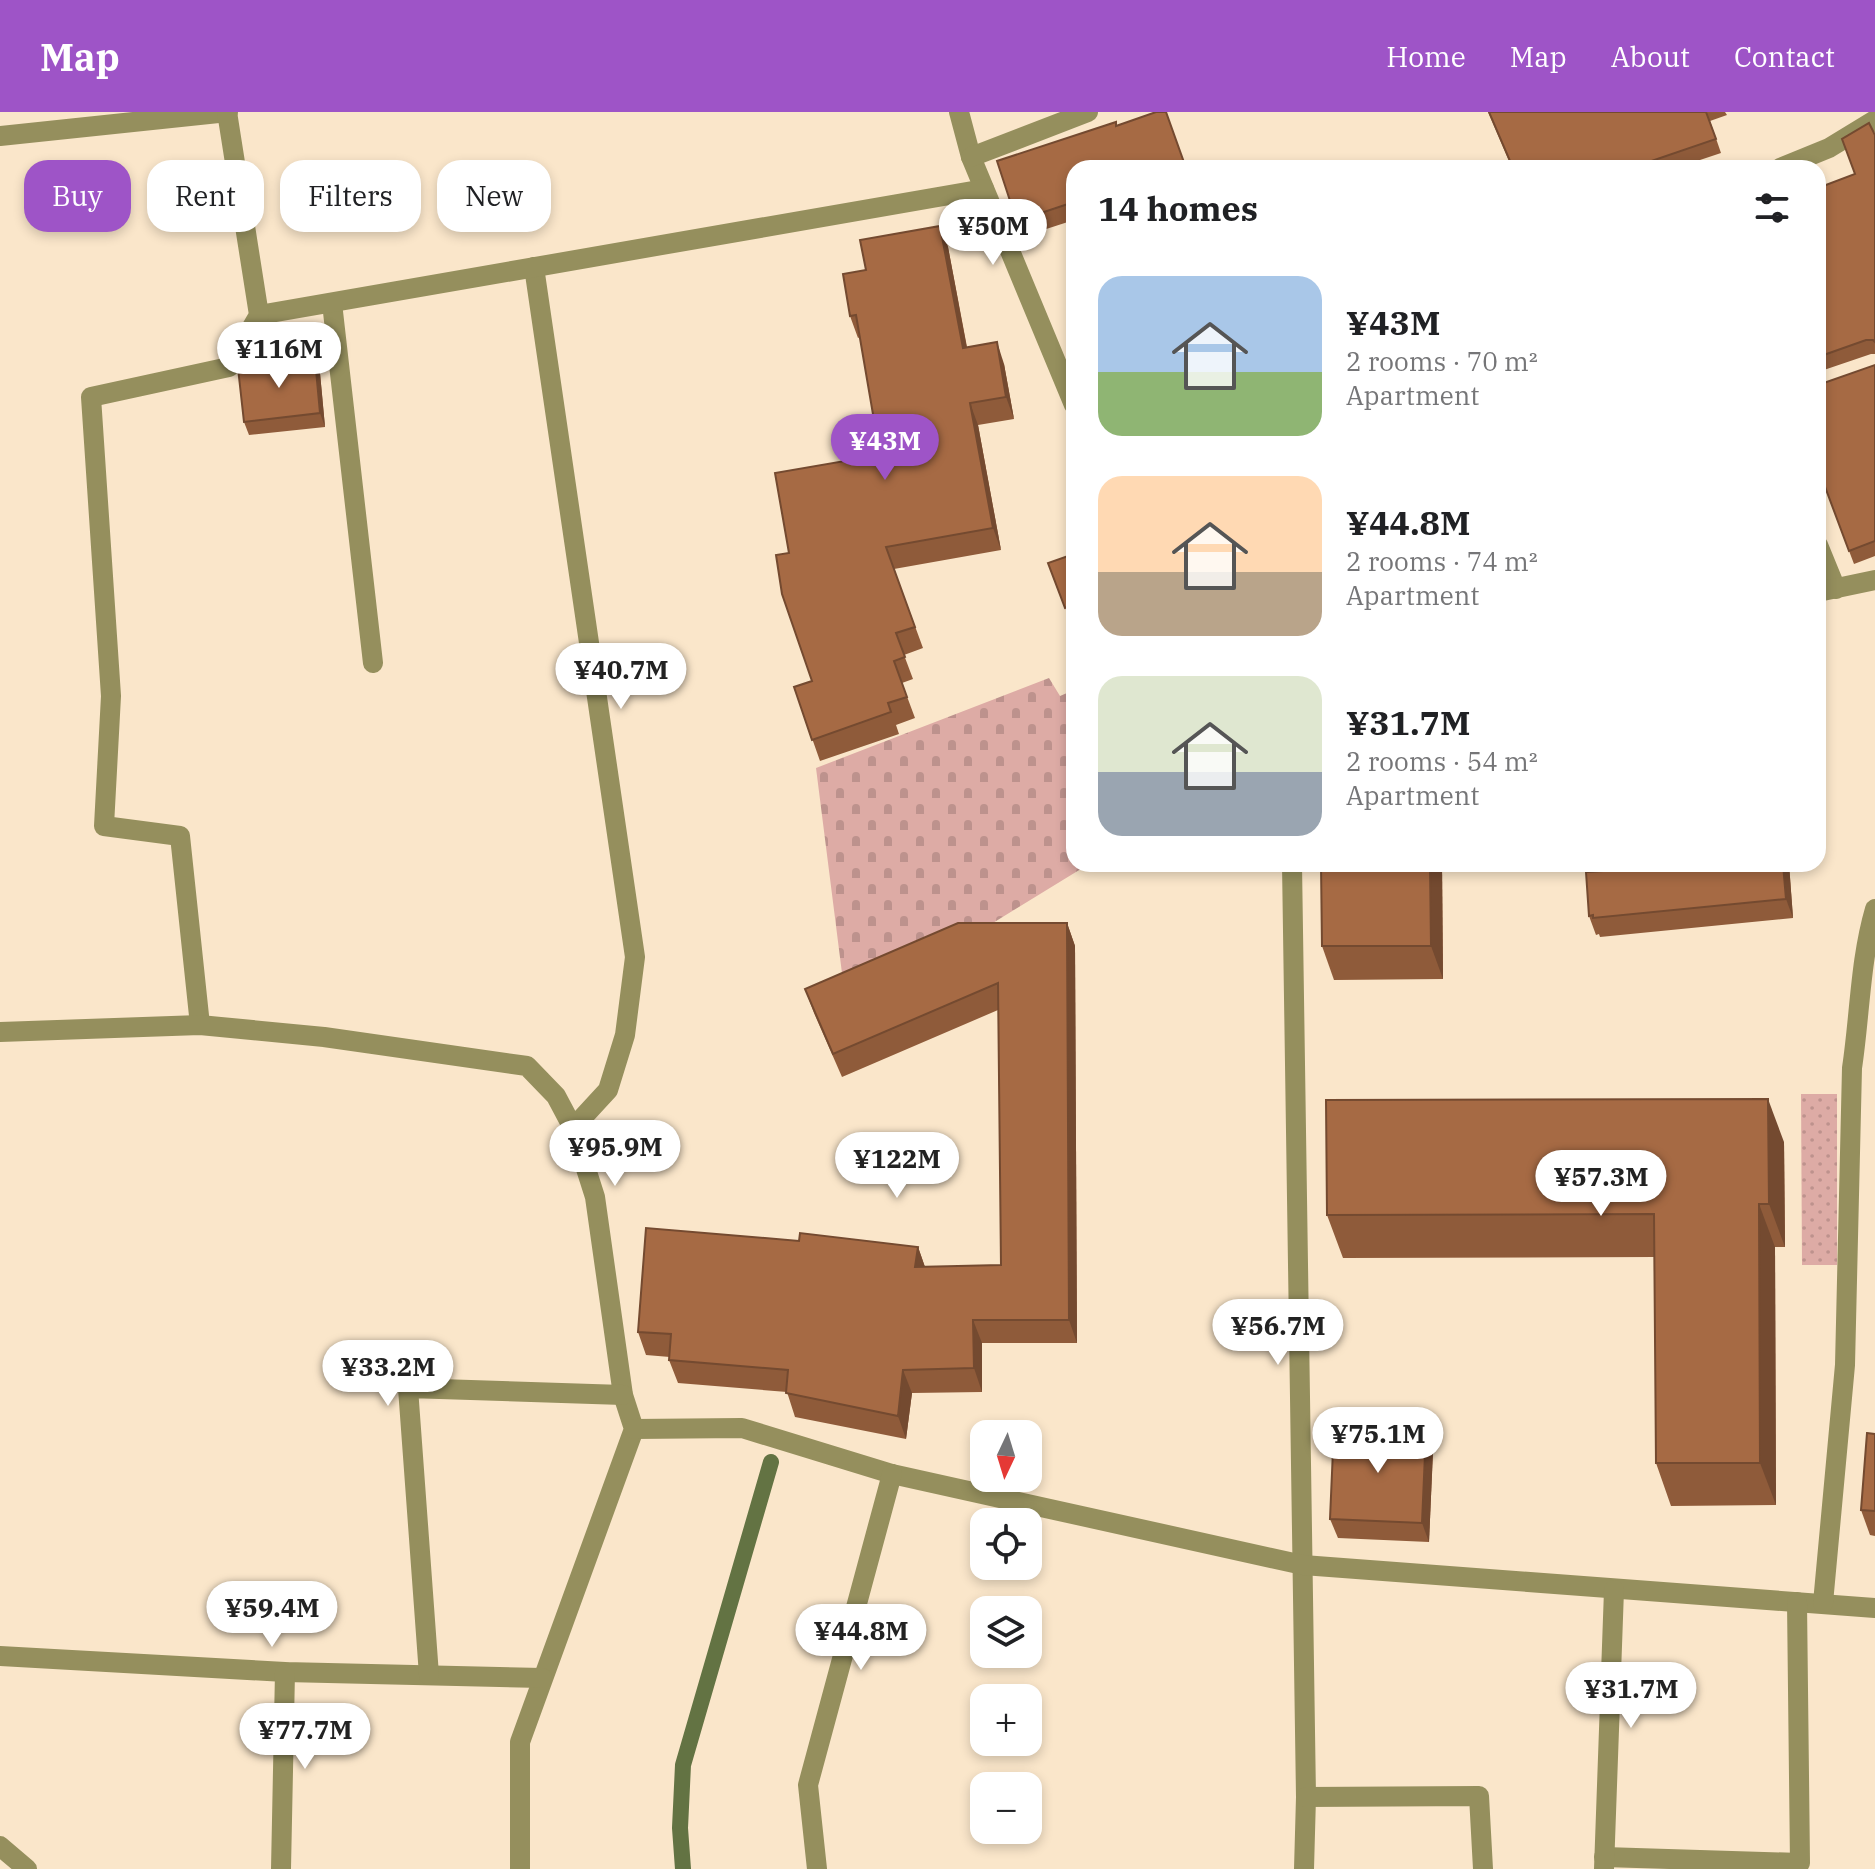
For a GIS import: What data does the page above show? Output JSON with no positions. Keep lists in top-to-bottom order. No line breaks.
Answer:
{"north":"bottom","page":{"header":"Map","nav":["Home","Map","About","Contact"],"chip":["Buy","Rent","Filters","New"],"heading":"14 homes","price":["¥50M","¥116M","¥43M","¥40.7M","¥95.9M","¥122M","¥57.3M","¥56.7M","¥33.2M","¥75.1M","¥59.4M","¥44.8M","¥31.7M","¥77.7M"],"list":[{"name":"¥43M","note":"2 rooms · 70 m² · Apartment"},{"name":"¥44.8M","note":"2 rooms · 74 m² · Apartment"},{"name":"¥31.7M","note":"2 rooms · 54 m² · Apartment"}],"map_buttons":["+","−"]}}
